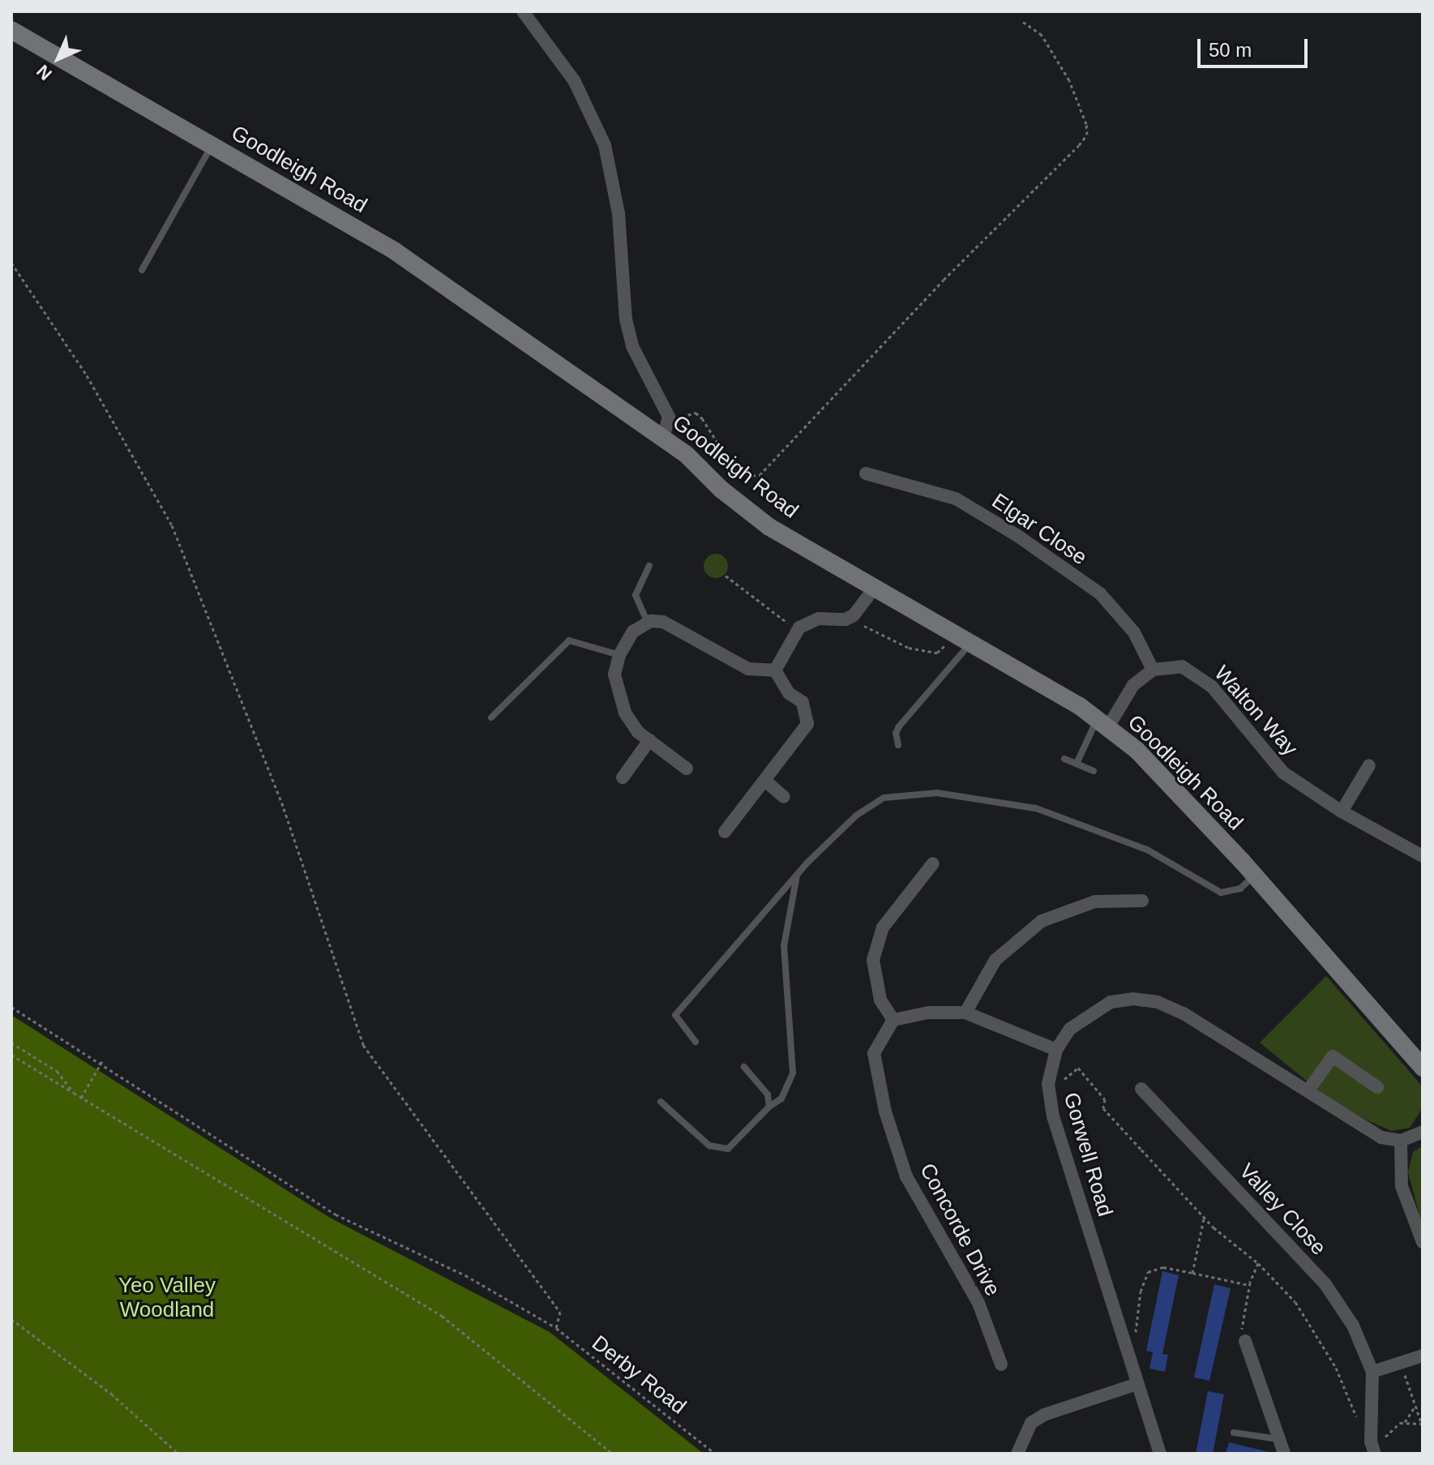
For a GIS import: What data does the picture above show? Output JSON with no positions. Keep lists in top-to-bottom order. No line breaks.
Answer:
{"streets":{"street":["Goodleigh Road","Elgar Close","Walton Way","Gorwell Road","Valley Close","Concorde Drive"],"path":["Derby Road"]},"crossings":[["Elgar Close","Walton Way"]],"parks":["Yeo Valley Woodland"],"scale_bar":"50 m","north":"bottom left"}
